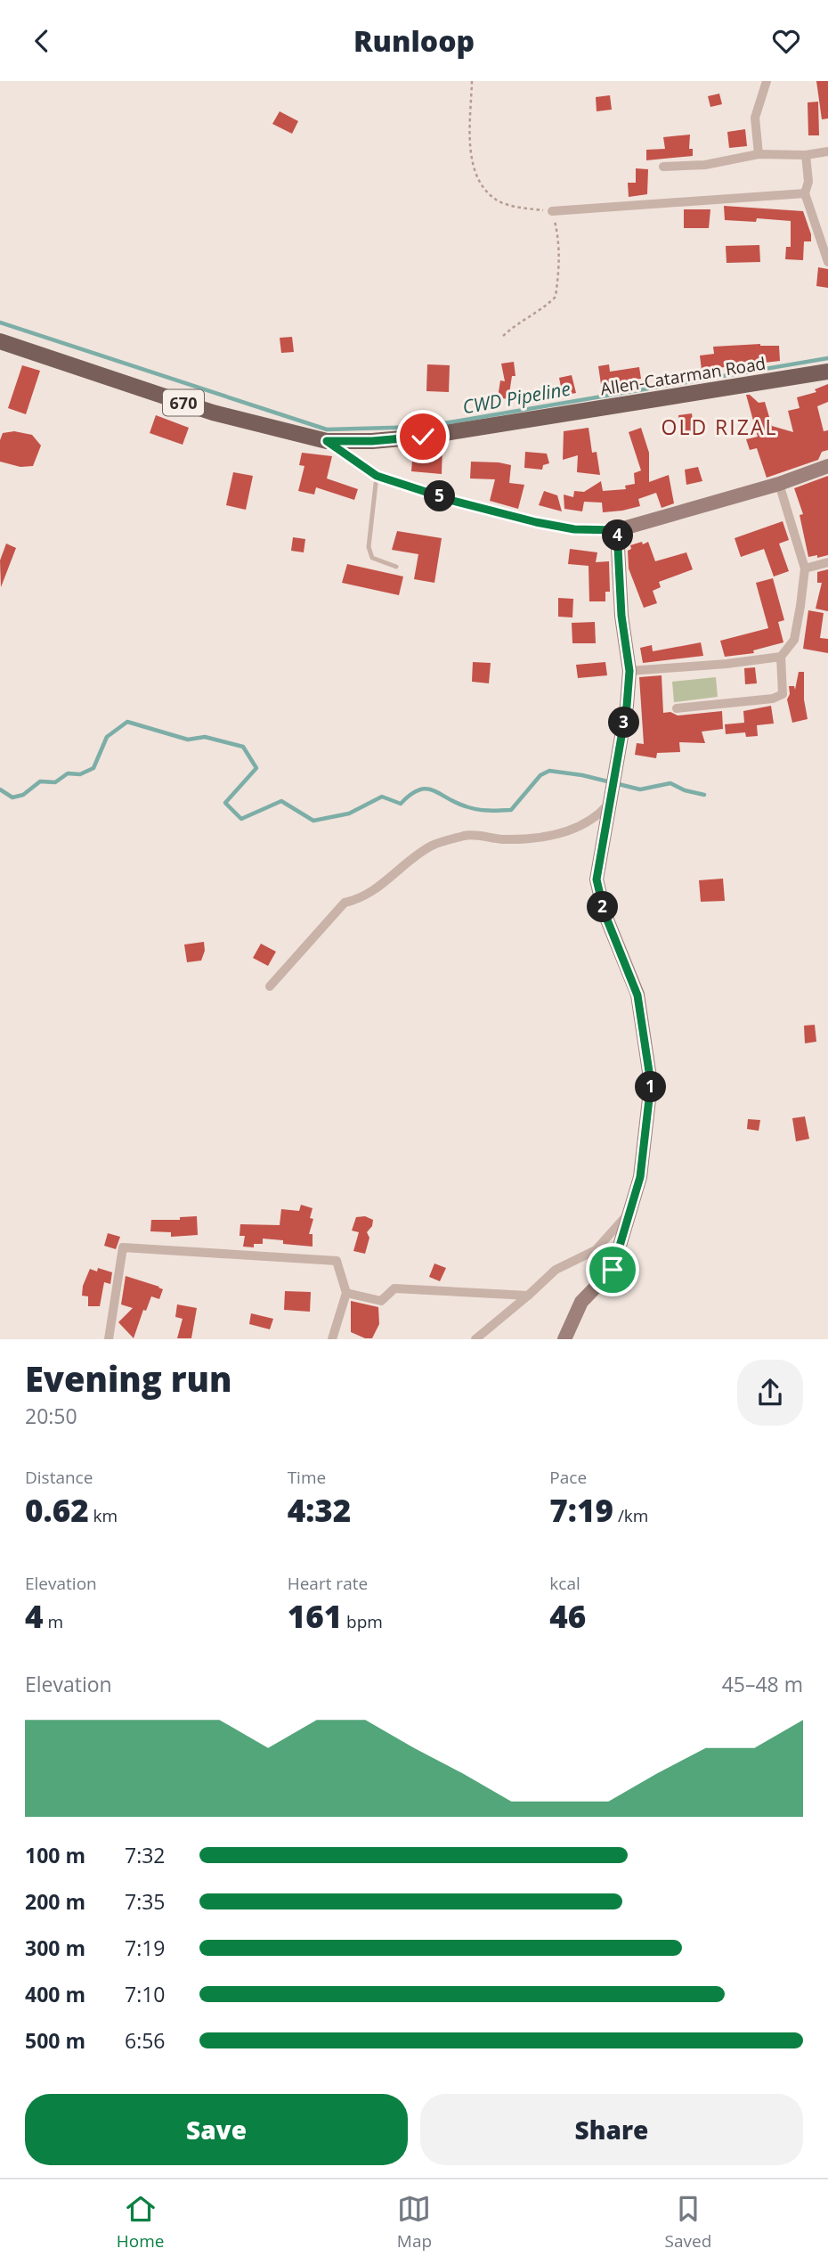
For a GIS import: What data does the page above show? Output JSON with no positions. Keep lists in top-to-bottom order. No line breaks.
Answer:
{"streets":{"main road":["Allen-Catarman Road","670"]},"districts":["OLD RIZAL"],"water":["CWD Pipeline"],"page":{"header":"Runloop","pins":["5","4","3","2","1"],"heading":["Evening run","20:50"],"stats":[["Distance","0.62 km"],["Time","4:32"],["Pace","7:19 /km"],["Elevation","4 m"],["Heart rate","161 bpm"],["kcal","46"]],"chart":["Elevation","45–48 m"],"list":[{"name":"100 m","note":"7:32"},{"name":"200 m","note":"7:35"},{"name":"300 m","note":"7:19"},{"name":"400 m","note":"7:10"},{"name":"500 m","note":"6:56"}],"buttons":["Save","Share"],"tabs":["Home","Map","Saved"]}}
